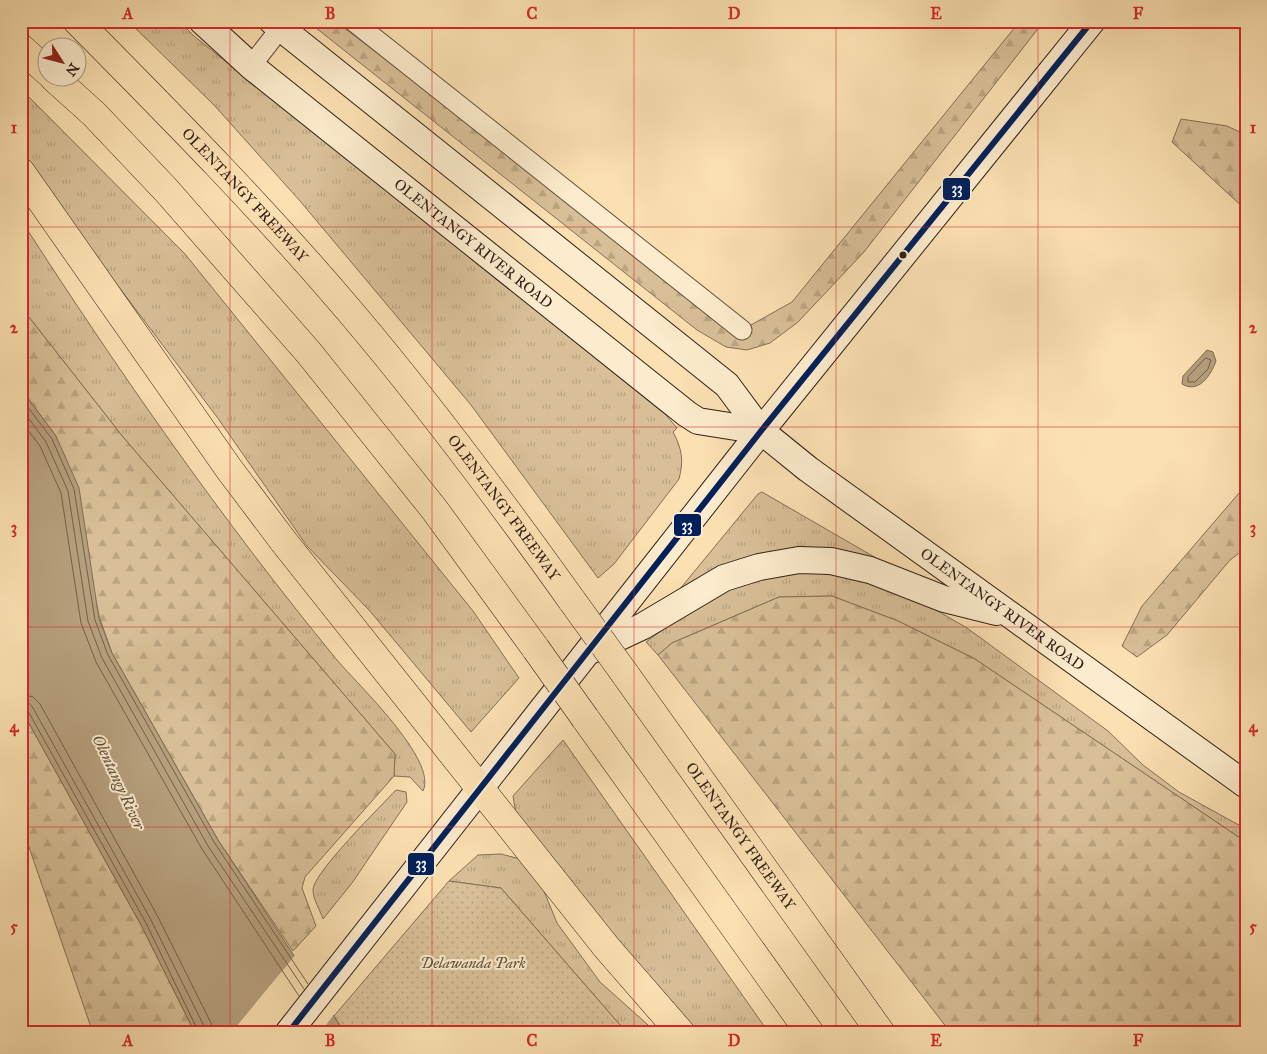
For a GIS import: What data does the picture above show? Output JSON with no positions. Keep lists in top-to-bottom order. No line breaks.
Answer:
{"streets":{"highway":["OLENTANGY FREEWAY"],"main road":["OLENTANGY RIVER ROAD"]},"water":["Olentangy River"],"parks":["Delawanda Park"],"lines":["transit line 33"],"north":"bottom right","grid":{"columns":["A","B","C","D","E","F"],"rows":["1","2","3","4","5"]}}
